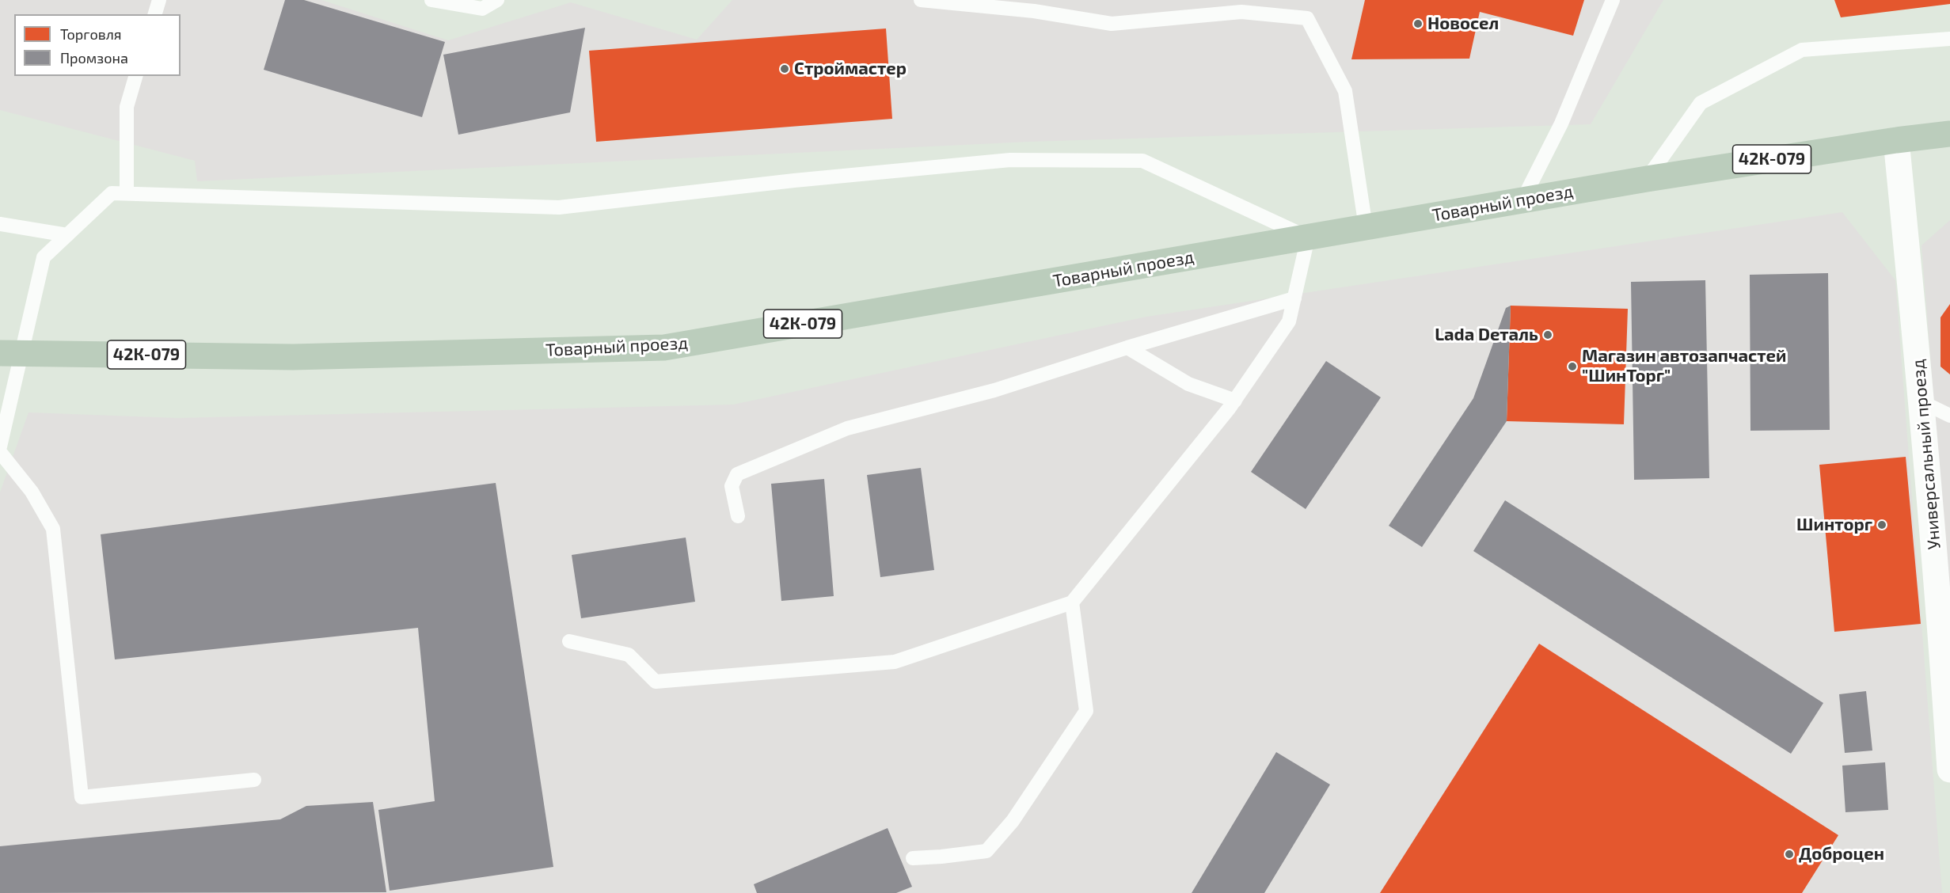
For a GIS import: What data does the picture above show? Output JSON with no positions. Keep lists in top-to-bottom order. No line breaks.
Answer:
{"streets":{"main road":["42К-079","Товарный проезд"],"street":["Универсальный проезд"]},"crossings":[["Товарный проезд","Универсальный проезд"]],"places":["Новосел","Строймастер","Lada Dеталь","Магазин автозапчастей \"ШинТорг\"","Шинторг","Доброцен"],"legend":["Торговля","Промзона"]}
